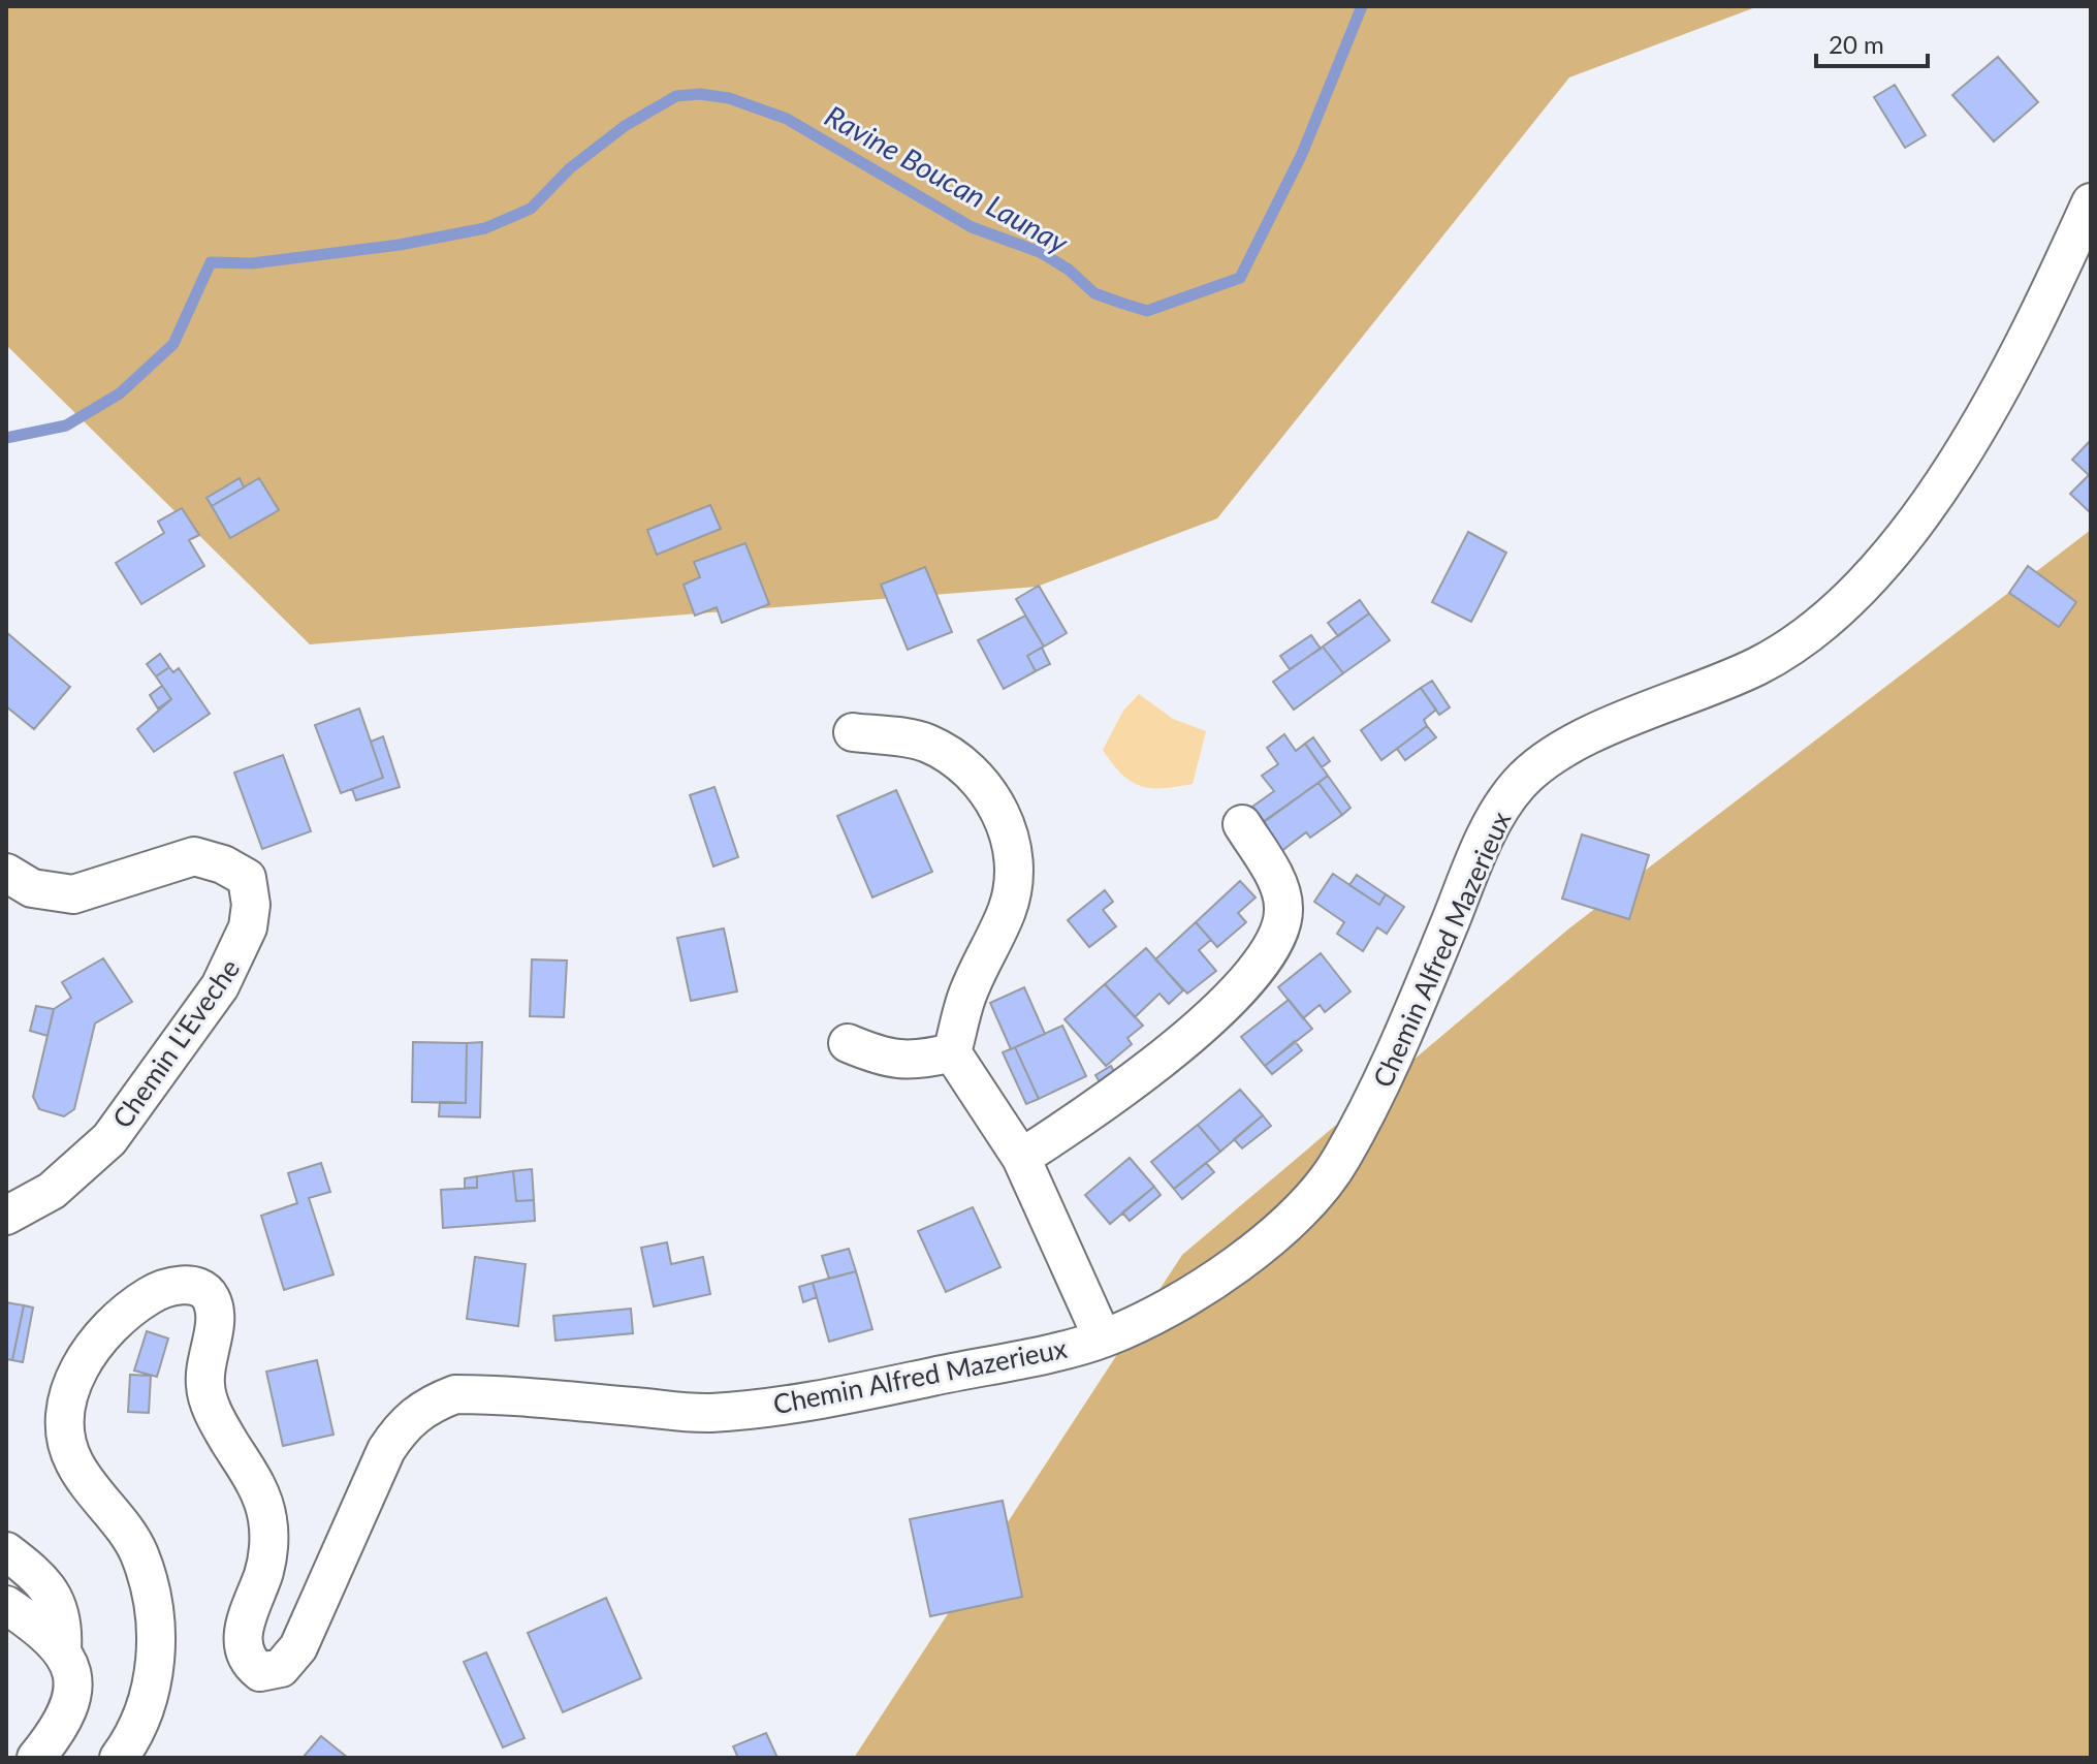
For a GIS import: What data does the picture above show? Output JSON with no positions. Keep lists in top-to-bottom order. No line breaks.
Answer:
{"streets":{"street":["Chemin Alfred Mazerieux","Chemin L'Eveche"]},"water":["Ravine Boucan Launay"],"scale_bar":"20 m"}
